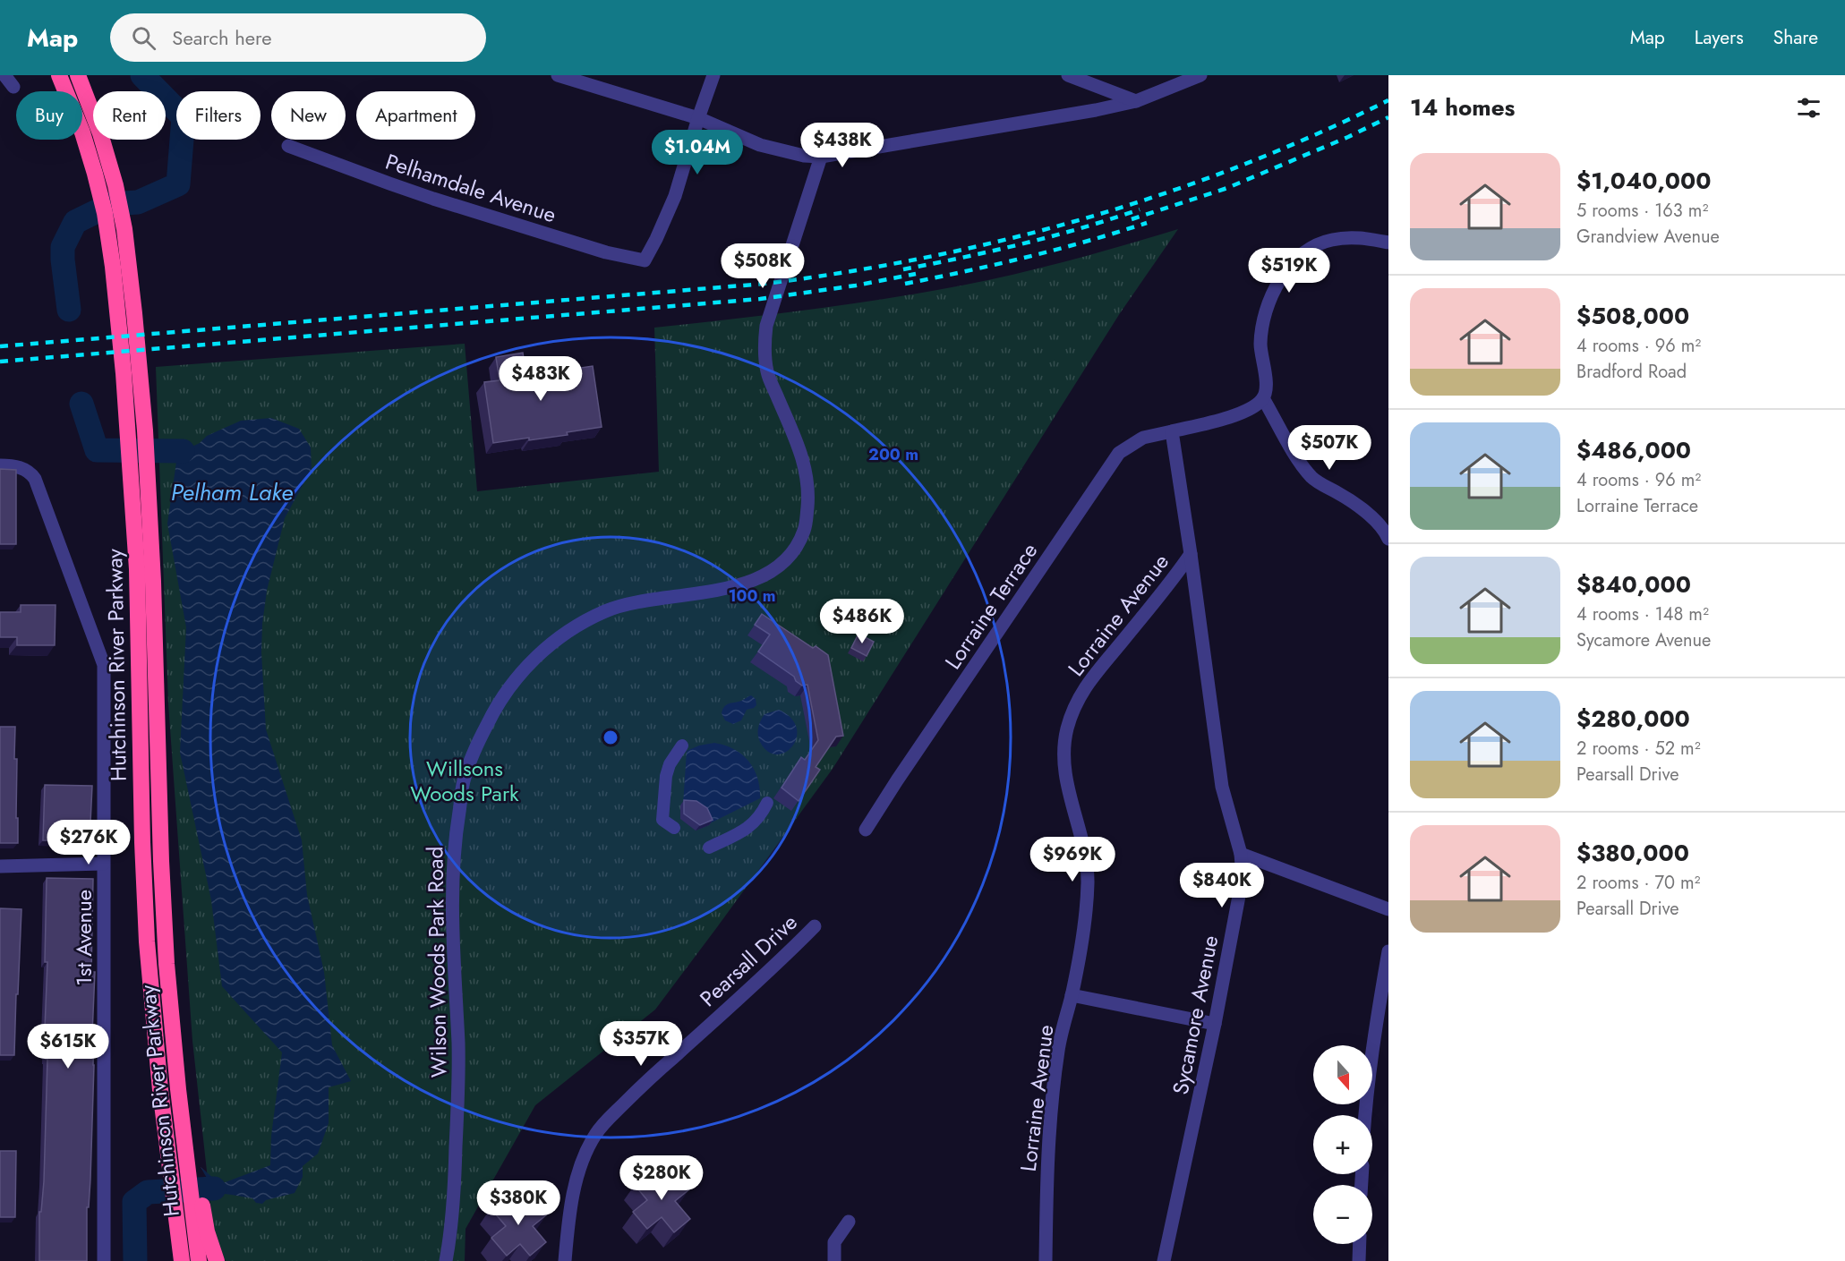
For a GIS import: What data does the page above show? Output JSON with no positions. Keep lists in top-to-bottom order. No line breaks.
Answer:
{"streets":{"highway":["Hutchinson River Parkway"],"street":["Pelhamdale Avenue","Lorraine Terrace","Lorraine Avenue","1st Avenue","Pearsall Drive","Wilson Woods Park Road","Sycamore Avenue"]},"crossings":[["Lorraine Terrace","Lorraine Avenue"],["Lorraine Avenue","Sycamore Avenue"]],"water":["Pelham Lake"],"parks":["Willsons Woods Park"],"north":"bottom","page":{"header":"Map","search":"Search here","nav":["Map","Layers","Share"],"heading":"14 homes","chip":["Buy","Rent","Filters","New","Apartment"],"price":["$438K","$1.04M","$508K","$519K","$483K","$507K","$486K","$276K","$969K","$840K","$357K","$615K","$280K","$380K"],"list":[{"name":"$1,040,000","note":"5 rooms · 163 m² · Grandview Avenue"},{"name":"$508,000","note":"4 rooms · 96 m² · Bradford Road"},{"name":"$486,000","note":"4 rooms · 96 m² · Lorraine Terrace"},{"name":"$840,000","note":"4 rooms · 148 m² · Sycamore Avenue"},{"name":"$280,000","note":"2 rooms · 52 m² · Pearsall Drive"},{"name":"$380,000","note":"2 rooms · 70 m² · Pearsall Drive"}],"map_buttons":["+","−"]},"rings":["200 m","100 m"]}
